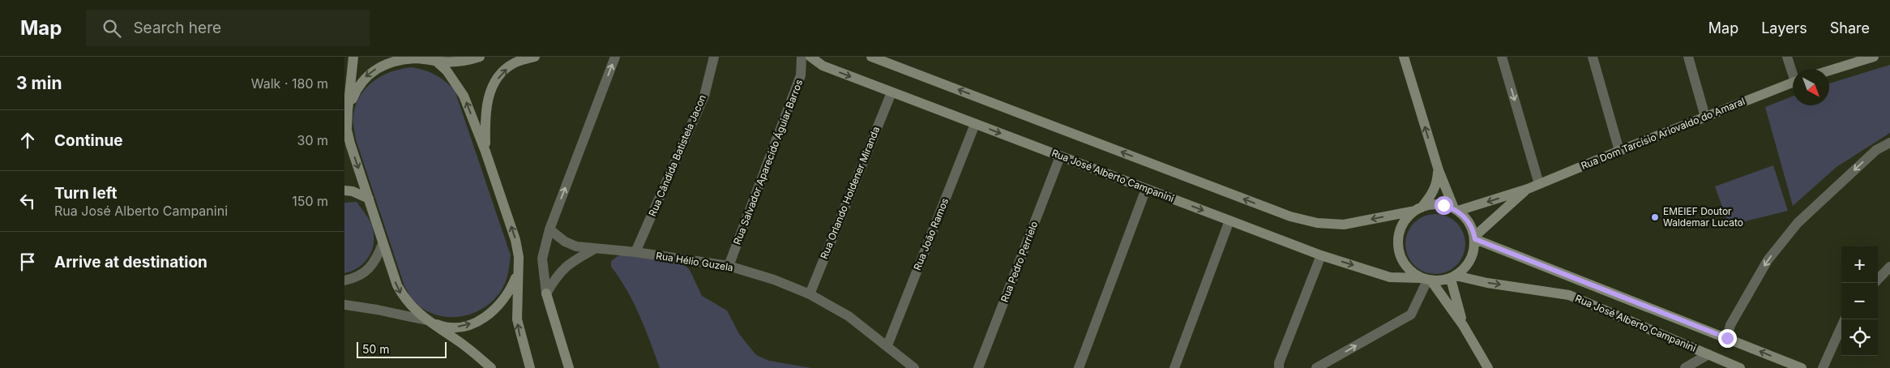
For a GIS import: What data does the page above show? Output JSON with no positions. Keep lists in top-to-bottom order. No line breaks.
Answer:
{"streets":{"street":["Rua Dom Tarcísio Ariovaldo do Amaral","Rua Cândida Batistela Jacon","Rua Salvador Aparecido Águiar Barros","Rua José Alberto Campanini","Rua Orlando Holdener Miranda","Rua João Ramos","Rua Hélio Guzela","Rua Pedro Perrielo"]},"crossings":[["Rua Dom Tarcísio Ariovaldo do Amaral","Rua José Alberto Campanini"],["Rua Cândida Batistela Jacon","Rua Hélio Guzela"],["Rua Salvador Aparecido Águiar Barros","Rua Hélio Guzela"],["Rua José Alberto Campanini","Rua Orlando Holdener Miranda"],["Rua José Alberto Campanini","Rua João Ramos"],["Rua José Alberto Campanini","Rua Pedro Perrielo"],["Rua Orlando Holdener Miranda","Rua Hélio Guzela"],["Rua João Ramos","Rua Hélio Guzela"]],"places":["EMEIEF Doutor Waldemar Lucato"],"scale_bar":"50 m","north":"bottom right","page":{"header":"Map","search":"Search here","nav":["Map","Layers","Share"],"heading":["3 min","Walk · 180 m"],"list":[["Continue","30 m"],["Turn left","Rua José Alberto Campanini","150 m"],"Arrive at destination"],"map_buttons":["+","−"],"scale":"50 m"}}
